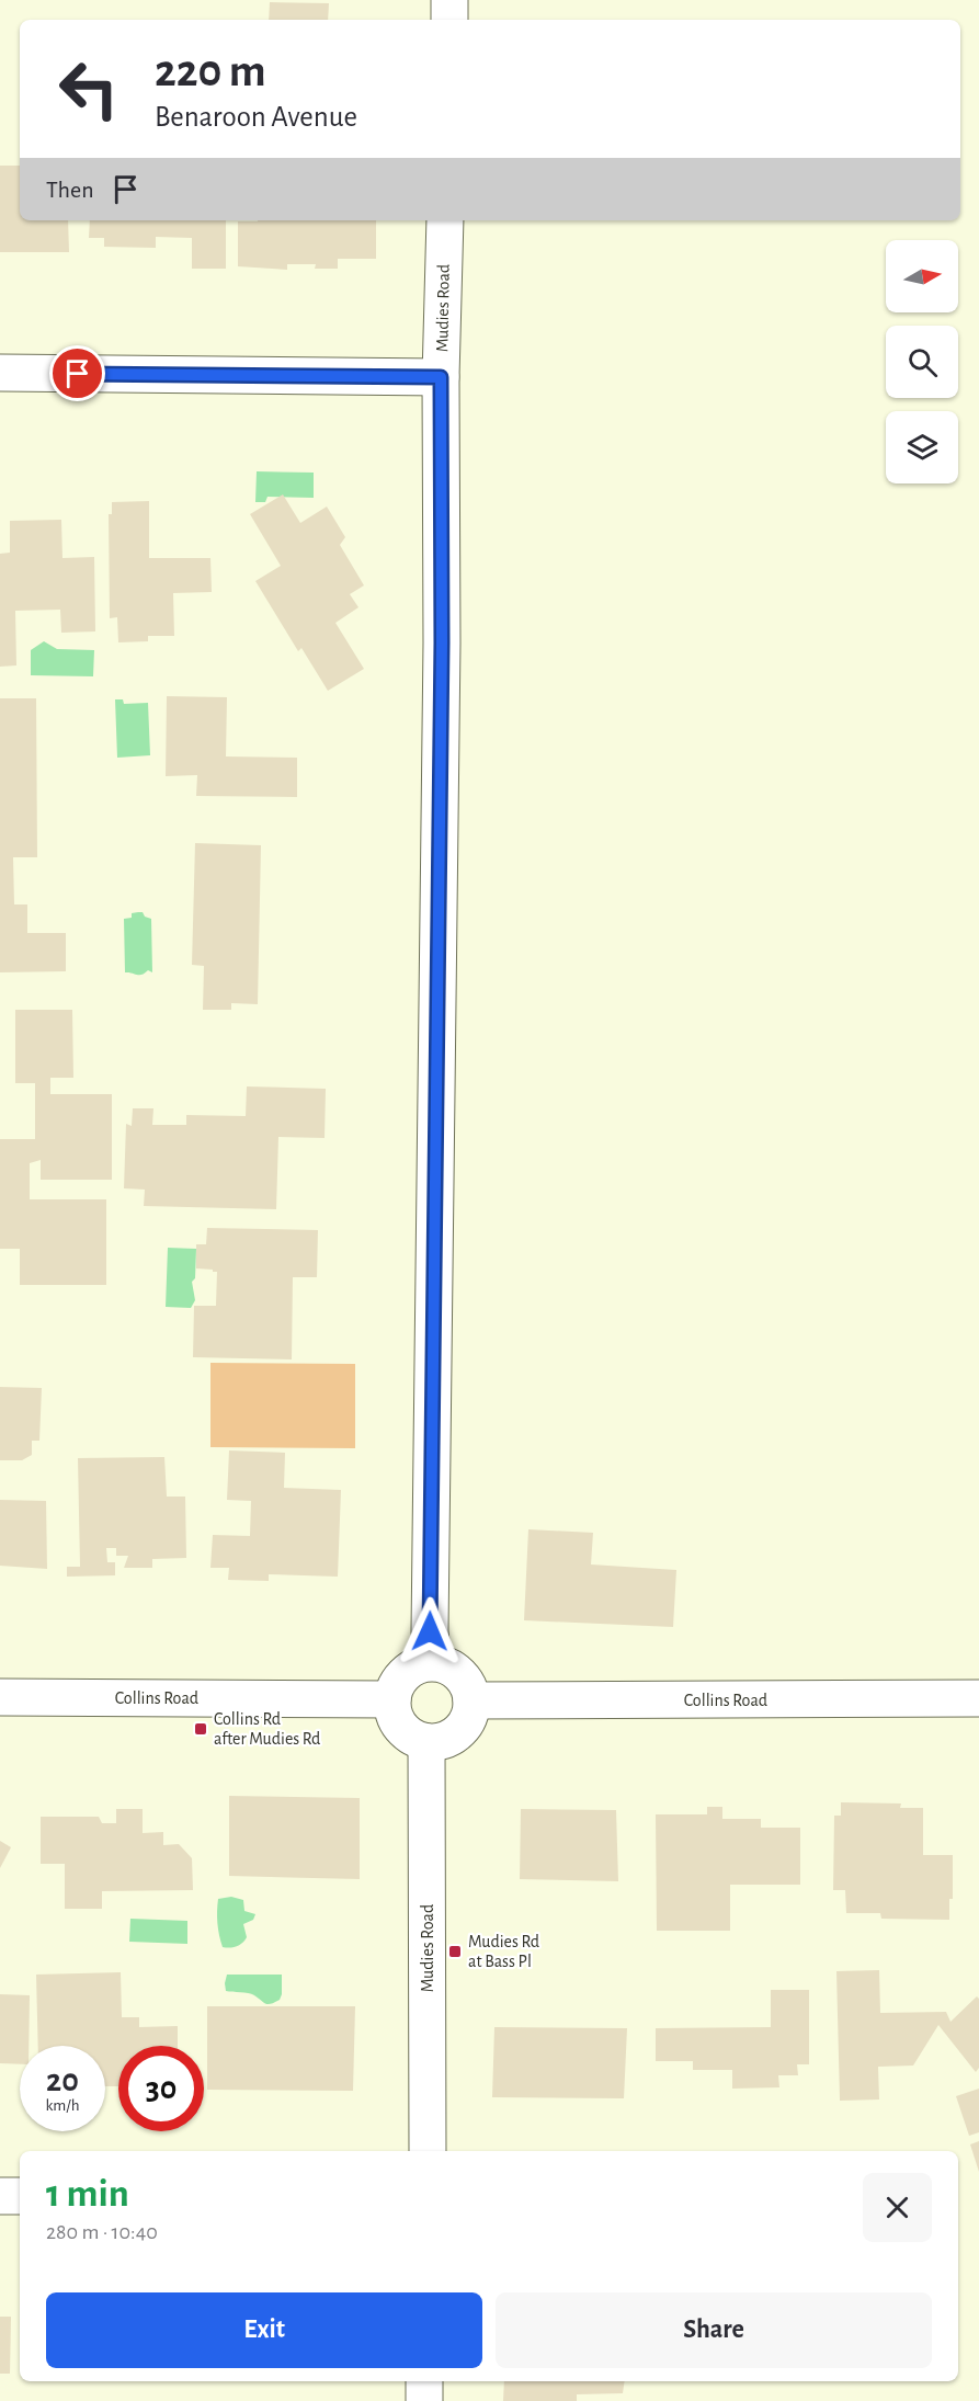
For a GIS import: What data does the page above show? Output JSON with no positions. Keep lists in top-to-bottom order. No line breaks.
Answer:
{"streets":{"street":["Mudies Road","Collins Road"]},"crossings":[["Mudies Road","Collins Road"]],"places":{"transit":["Collins Rd after Mudies Rd","Mudies Rd at Bass Pl"]},"north":"right","page":{"turn":["220 m","Benaroon Avenue"],"then":"Then","speed":"20 km/h","limit":"30","heading":["1 min","280 m · 10:40"],"buttons":["Exit","Share"]}}
